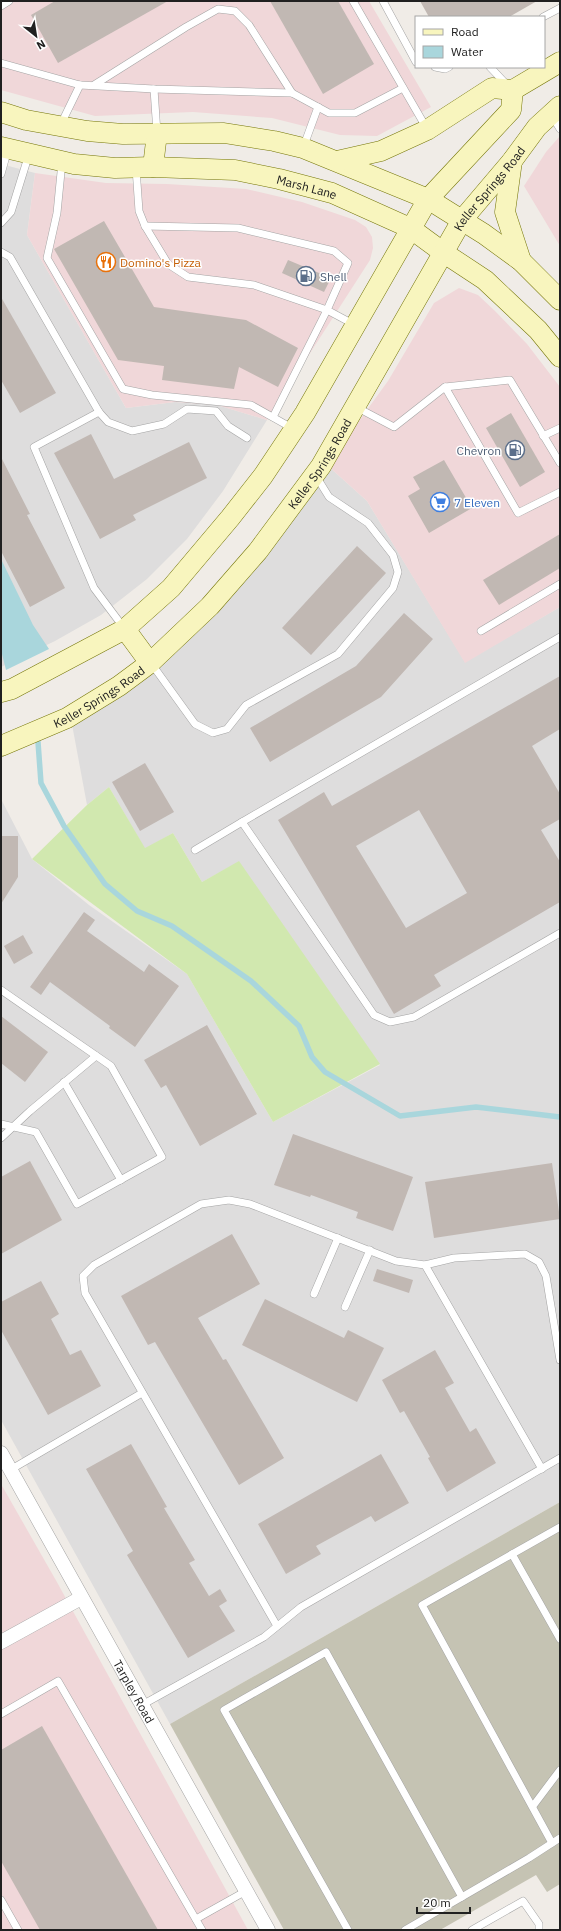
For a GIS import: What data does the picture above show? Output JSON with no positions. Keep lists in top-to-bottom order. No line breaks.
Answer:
{"streets":{"main road":["Marsh Lane","Keller Springs Road"],"street":["Tarpley Road"]},"crossings":[["Marsh Lane","Keller Springs Road"]],"places":{"restaurant":["Domino's Pizza"],"fuel station":["Shell","Chevron"],"supermarket":["7 Eleven"]},"legend":["Road","Water"],"scale_bar":"20 m","north":"bottom right"}
